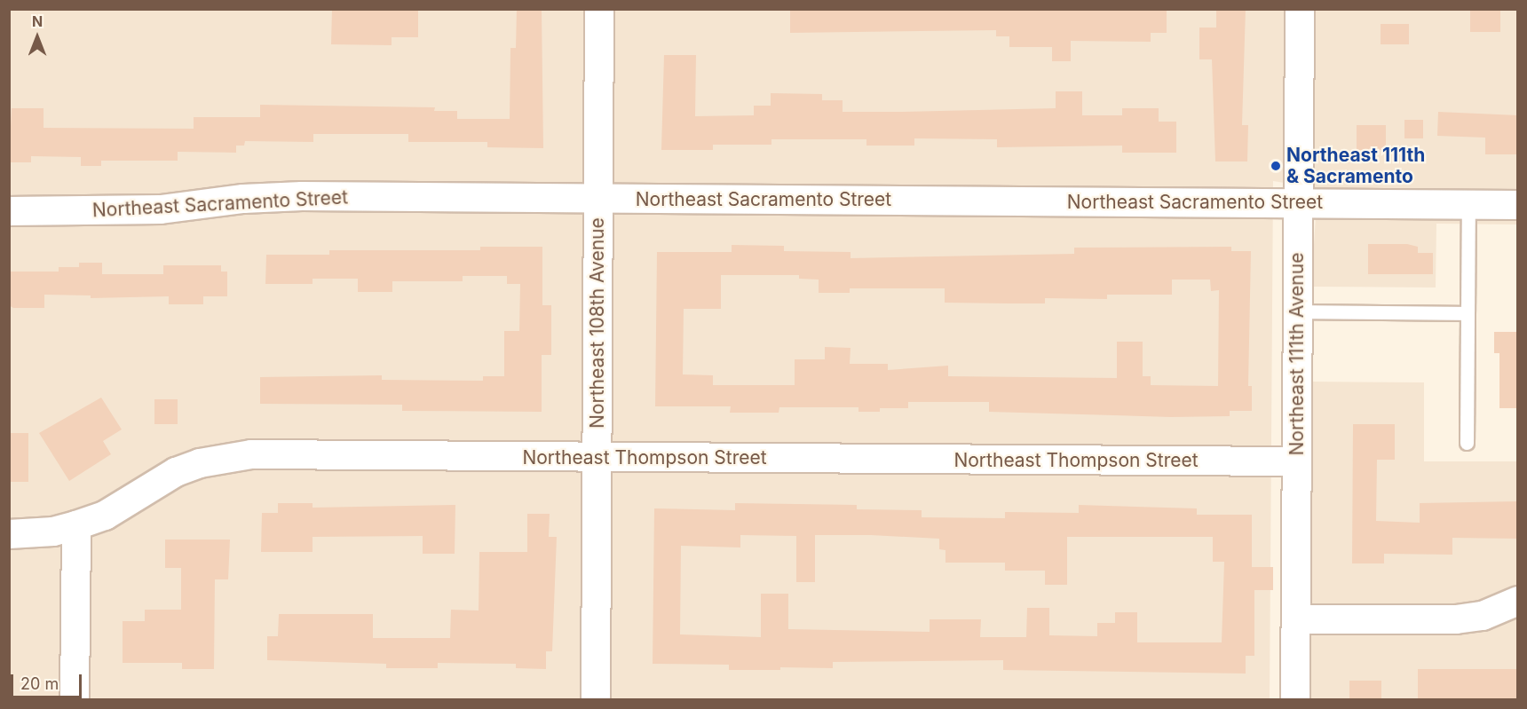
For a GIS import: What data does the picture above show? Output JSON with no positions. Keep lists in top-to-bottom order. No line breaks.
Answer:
{"streets":{"street":["Northeast Sacramento Street","Northeast 108th Avenue","Northeast 111th Avenue","Northeast Thompson Street"]},"crossings":[["Northeast Sacramento Street","Northeast 108th Avenue"],["Northeast Sacramento Street","Northeast 111th Avenue"],["Northeast 108th Avenue","Northeast Thompson Street"],["Northeast 111th Avenue","Northeast Thompson Street"]],"places":["Northeast 111th & Sacramento"],"scale_bar":"20 m","north":"top"}
